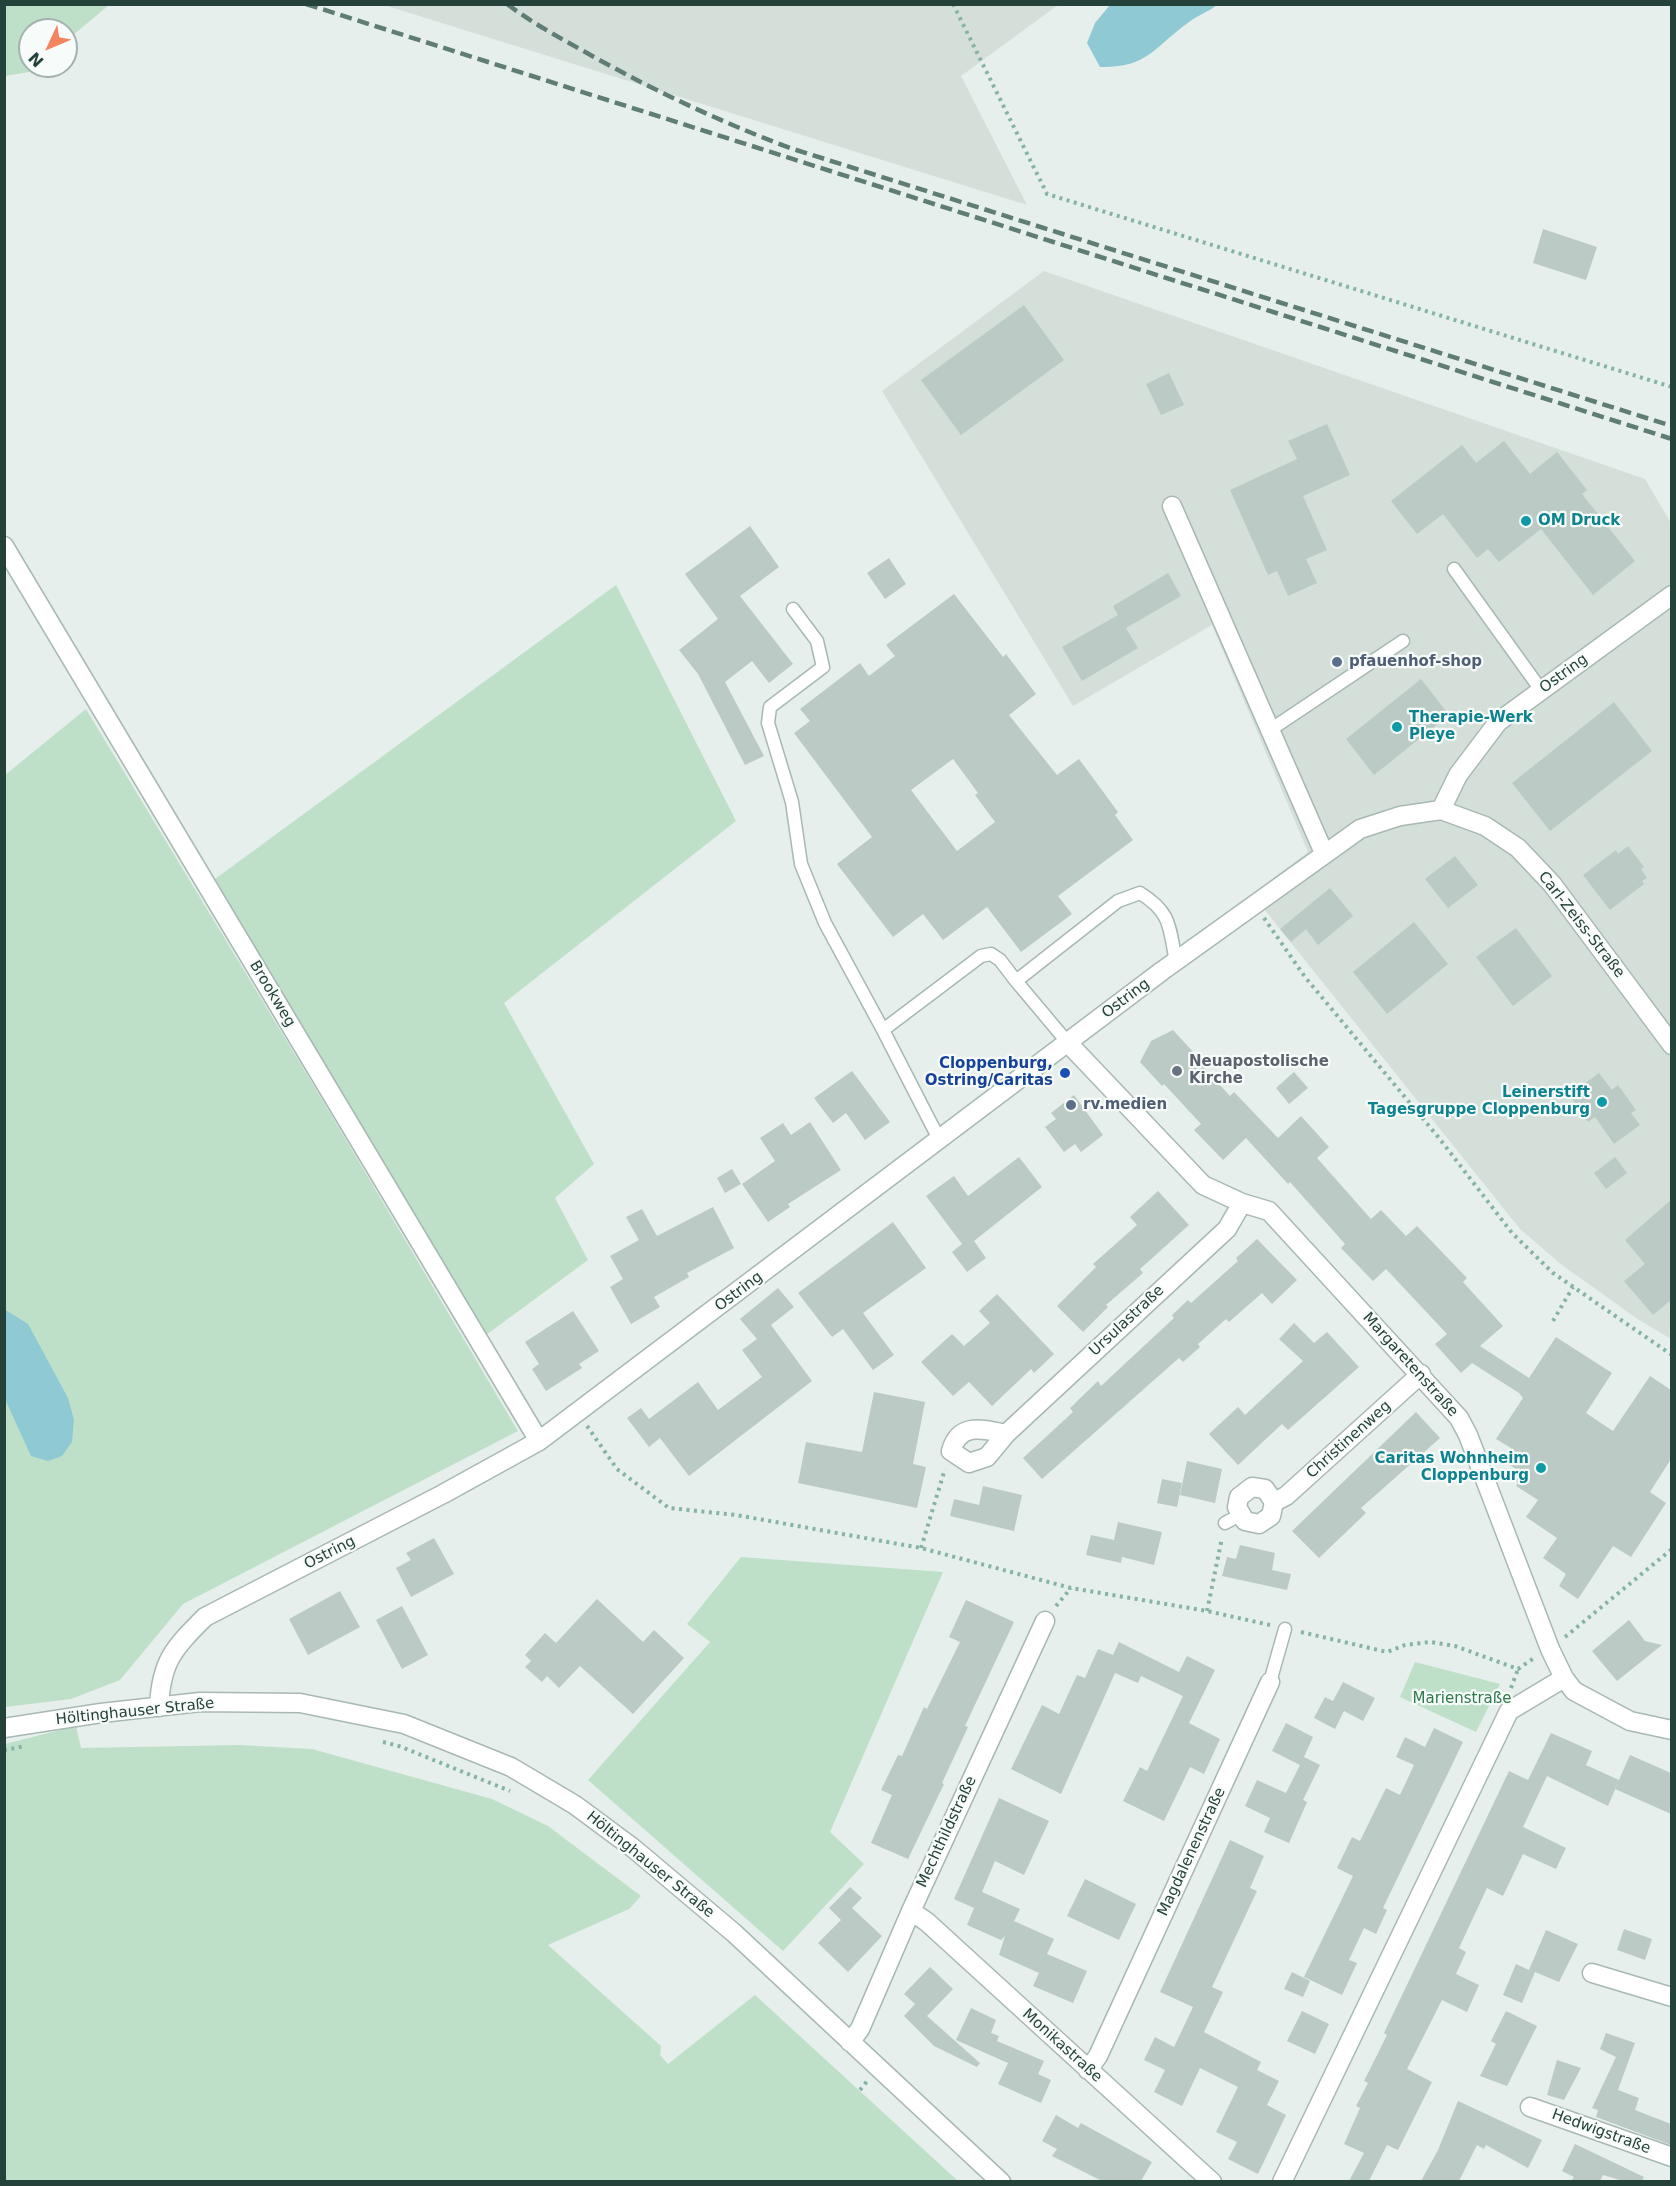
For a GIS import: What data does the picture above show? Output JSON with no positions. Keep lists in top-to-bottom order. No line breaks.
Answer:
{"streets":{"street":["Ostring","Carl-Zeiss-Straße","Brookweg","Ursulastraße","Margaretenstraße","Christinenweg","Höltinghauser Straße","Mechthildstraße","Magdalenenstraße","Monikastraße","Hedwigstraße"]},"crossings":[["Ostring","Carl-Zeiss-Straße"],["Ostring","Brookweg"],["Ostring","Margaretenstraße"],["Ostring","Höltinghauser Straße"],["Ursulastraße","Margaretenstraße"],["Margaretenstraße","Christinenweg"],["Höltinghauser Straße","Mechthildstraße"],["Mechthildstraße","Monikastraße"],["Magdalenenstraße","Monikastraße"]],"parks":["Marienstraße"],"places":["OM Druck","pfauenhof-shop","Therapie-Werk Pleye","Neuapostolische Kirche","Cloppenburg, Ostring/Caritas","Leinerstift Tagesgruppe Cloppenburg","rv.medien","Caritas Wohnheim Cloppenburg"],"north":"bottom left"}
